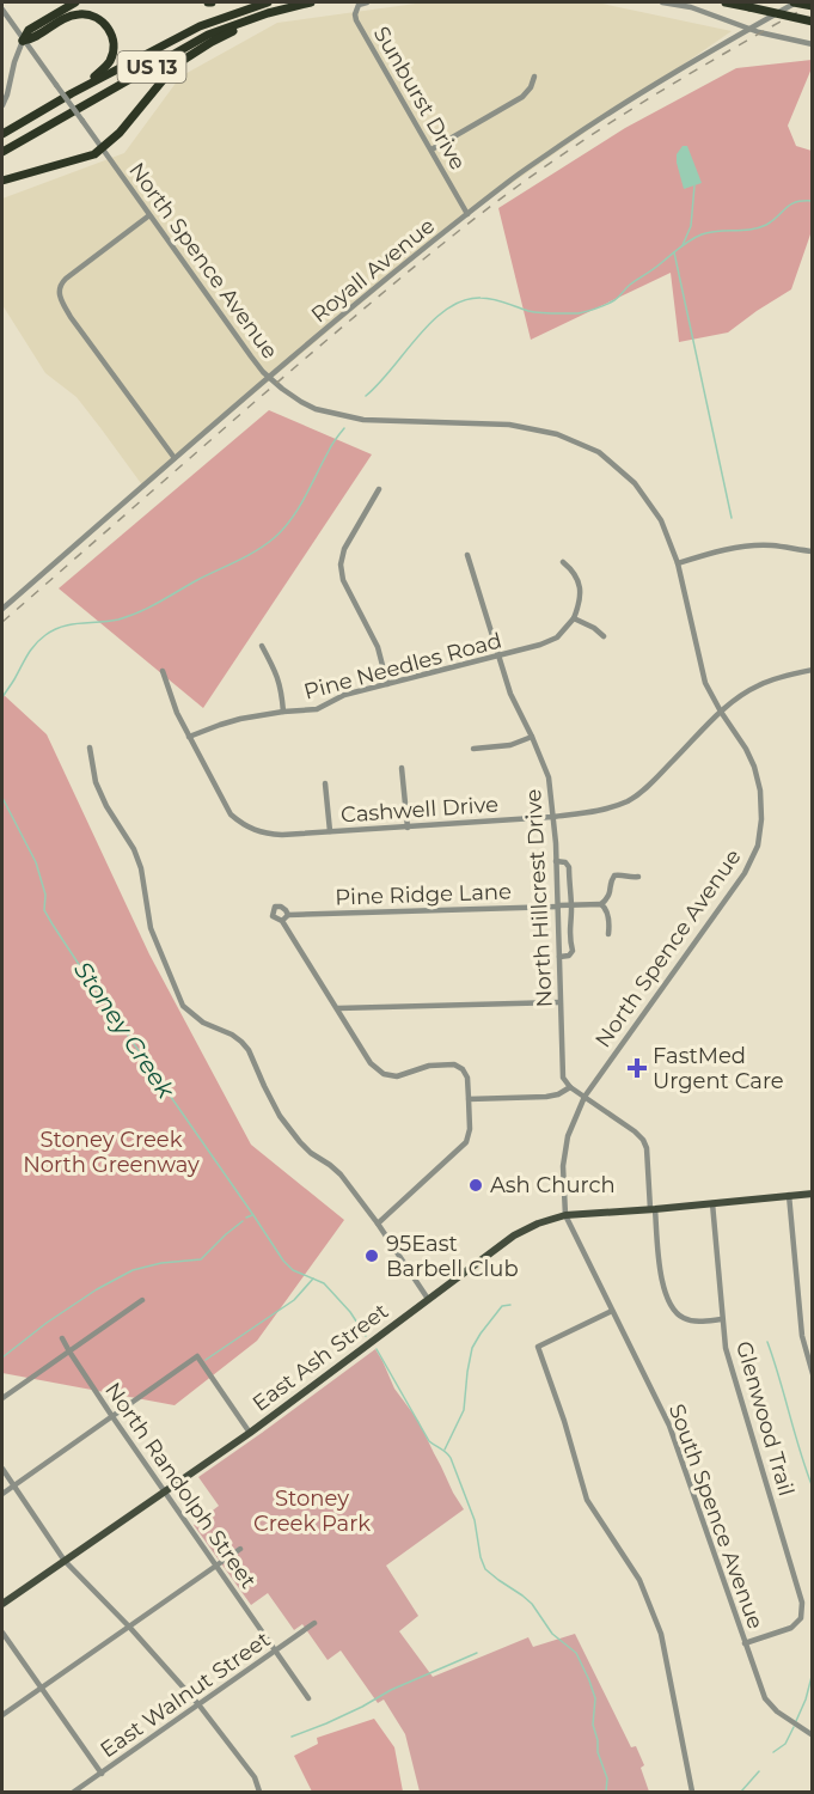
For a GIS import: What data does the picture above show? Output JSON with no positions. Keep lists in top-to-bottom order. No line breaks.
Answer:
{"streets":{"highway":["US 13"],"main road":["East Ash Street"],"street":["Sunburst Drive","North Spence Avenue","Royall Avenue","Pine Needles Road","Cashwell Drive","Pine Ridge Lane","North Hillcrest Drive","Glenwood Trail","North Randolph Street","South Spence Avenue","East Walnut Street"]},"crossings":[["Sunburst Drive","Royall Avenue"],["North Spence Avenue","Royall Avenue"],["North Spence Avenue","Cashwell Drive"],["North Spence Avenue","East Ash Street"],["North Spence Avenue","South Spence Avenue"],["Pine Needles Road","Cashwell Drive"],["Pine Needles Road","North Hillcrest Drive"],["Cashwell Drive","North Hillcrest Drive"],["Pine Ridge Lane","North Hillcrest Drive"],["East Ash Street","Glenwood Trail"],["East Ash Street","North Randolph Street"],["East Ash Street","South Spence Avenue"],["Glenwood Trail","South Spence Avenue"],["North Randolph Street","East Walnut Street"]],"water":["Stoney Creek"],"parks":["Stoney Creek North Greenway","Stoney Creek Park"],"places":{"health":["FastMed Urgent Care"],"other":["Ash Church","95East Barbell Club"]}}
